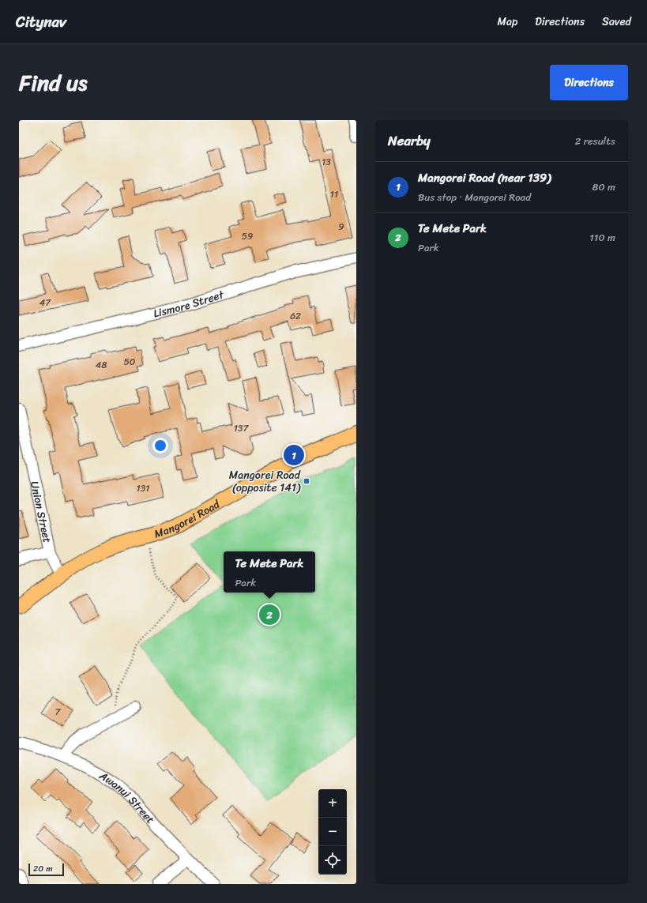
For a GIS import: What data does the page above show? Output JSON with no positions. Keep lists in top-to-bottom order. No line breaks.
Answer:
{"streets":{"main road":["Mangorei Road"],"street":["Lismore Street","Union Street","Awanui Street"]},"crossings":[["Union Street","Mangorei Road"]],"places":{"transit":["Mangorei Road (opposite 141)"]},"house_numbers":["13","11","9","59","47","62","50","48","137","131","7"],"scale_bar":"20 m","page":{"header":"Citynav","nav":["Map","Directions","Saved"],"title":"Find us","buttons":"Directions","heading":["Nearby","2 results"],"list":[{"mark":"1","name":"Mangorei Road (near 139)","note":"Bus stop · Mangorei Road","value":"80 m"},{"mark":"2","name":"Te Mete Park","note":"Park","value":"110 m"}],"pins":["1","2"],"popup":["Te Mete Park","Park"],"map_buttons":["+","−"],"scale":"20 m"}}
